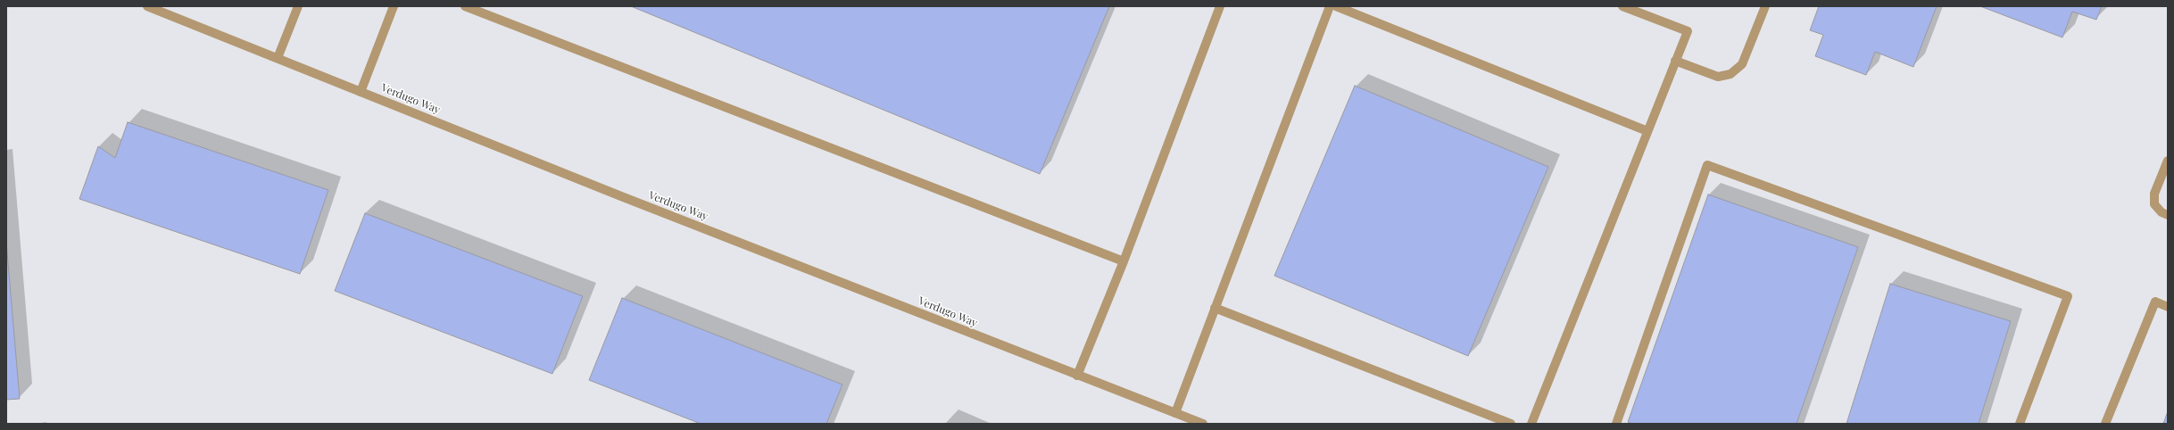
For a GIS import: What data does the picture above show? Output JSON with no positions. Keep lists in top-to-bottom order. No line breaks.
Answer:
{"streets":{"street":["Verdugo Way"]}}
